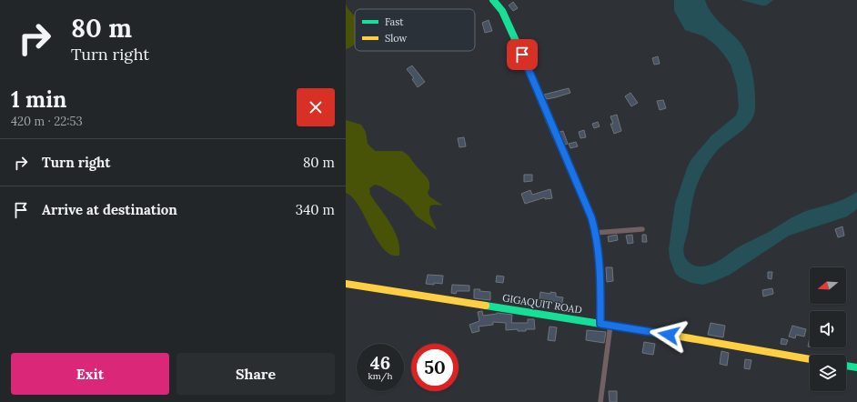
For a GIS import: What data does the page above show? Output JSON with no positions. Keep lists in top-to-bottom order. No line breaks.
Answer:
{"streets":{"main road":["GIGAQUIT ROAD"]},"legend":["Fast","Slow"],"north":"left","page":{"turn":["80 m","Turn right"],"heading":["1 min","420 m · 22:53"],"list":[{"name":"Turn right","value":"80 m"},{"name":"Arrive at destination","value":"340 m"}],"speed":"46 km/h","limit":"50","buttons":["Exit","Share"]}}
